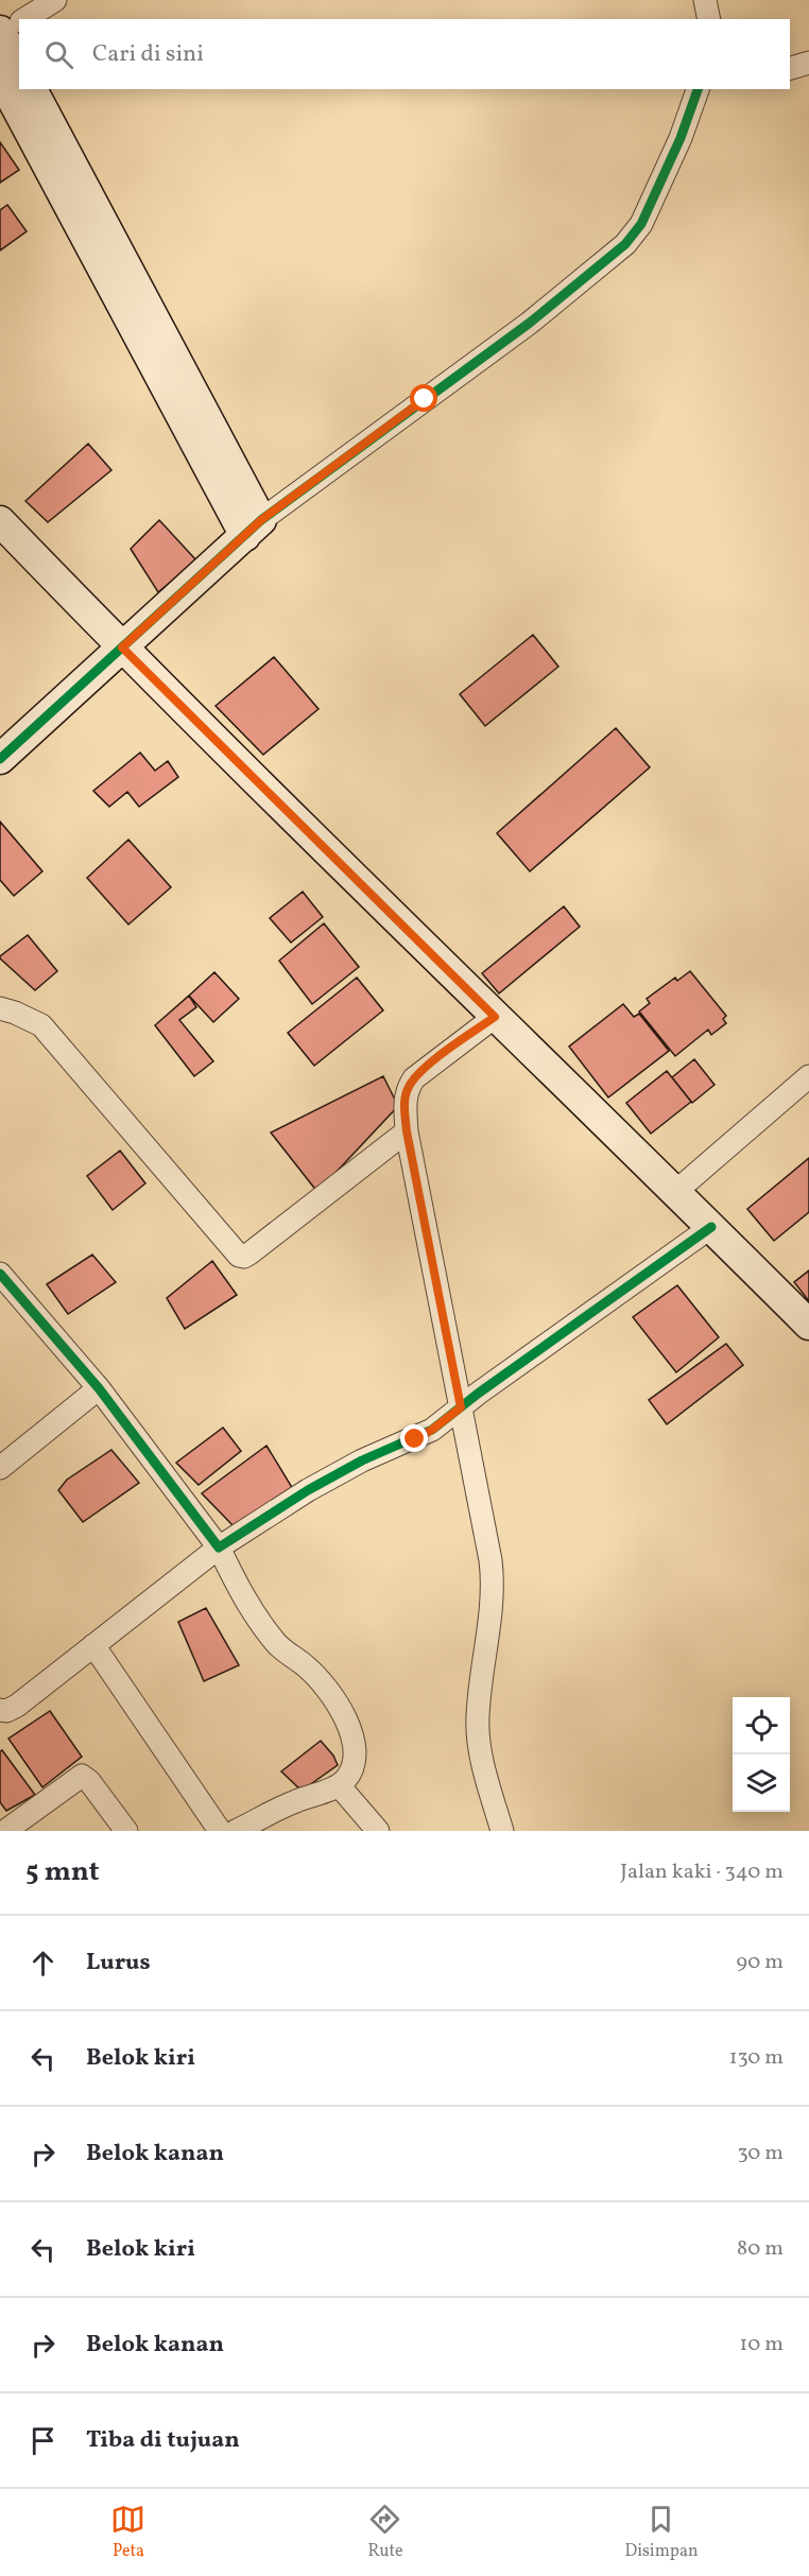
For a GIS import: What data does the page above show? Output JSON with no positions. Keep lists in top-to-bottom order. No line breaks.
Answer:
{"page":{"search":"Cari di sini","heading":["5 mnt","Jalan kaki · 340 m"],"list":[["Lurus","90 m"],["Belok kiri","130 m"],["Belok kanan","30 m"],["Belok kiri","80 m"],["Belok kanan","10 m"],"Tiba di tujuan"],"nav":["Peta","Rute","Disimpan"]}}
